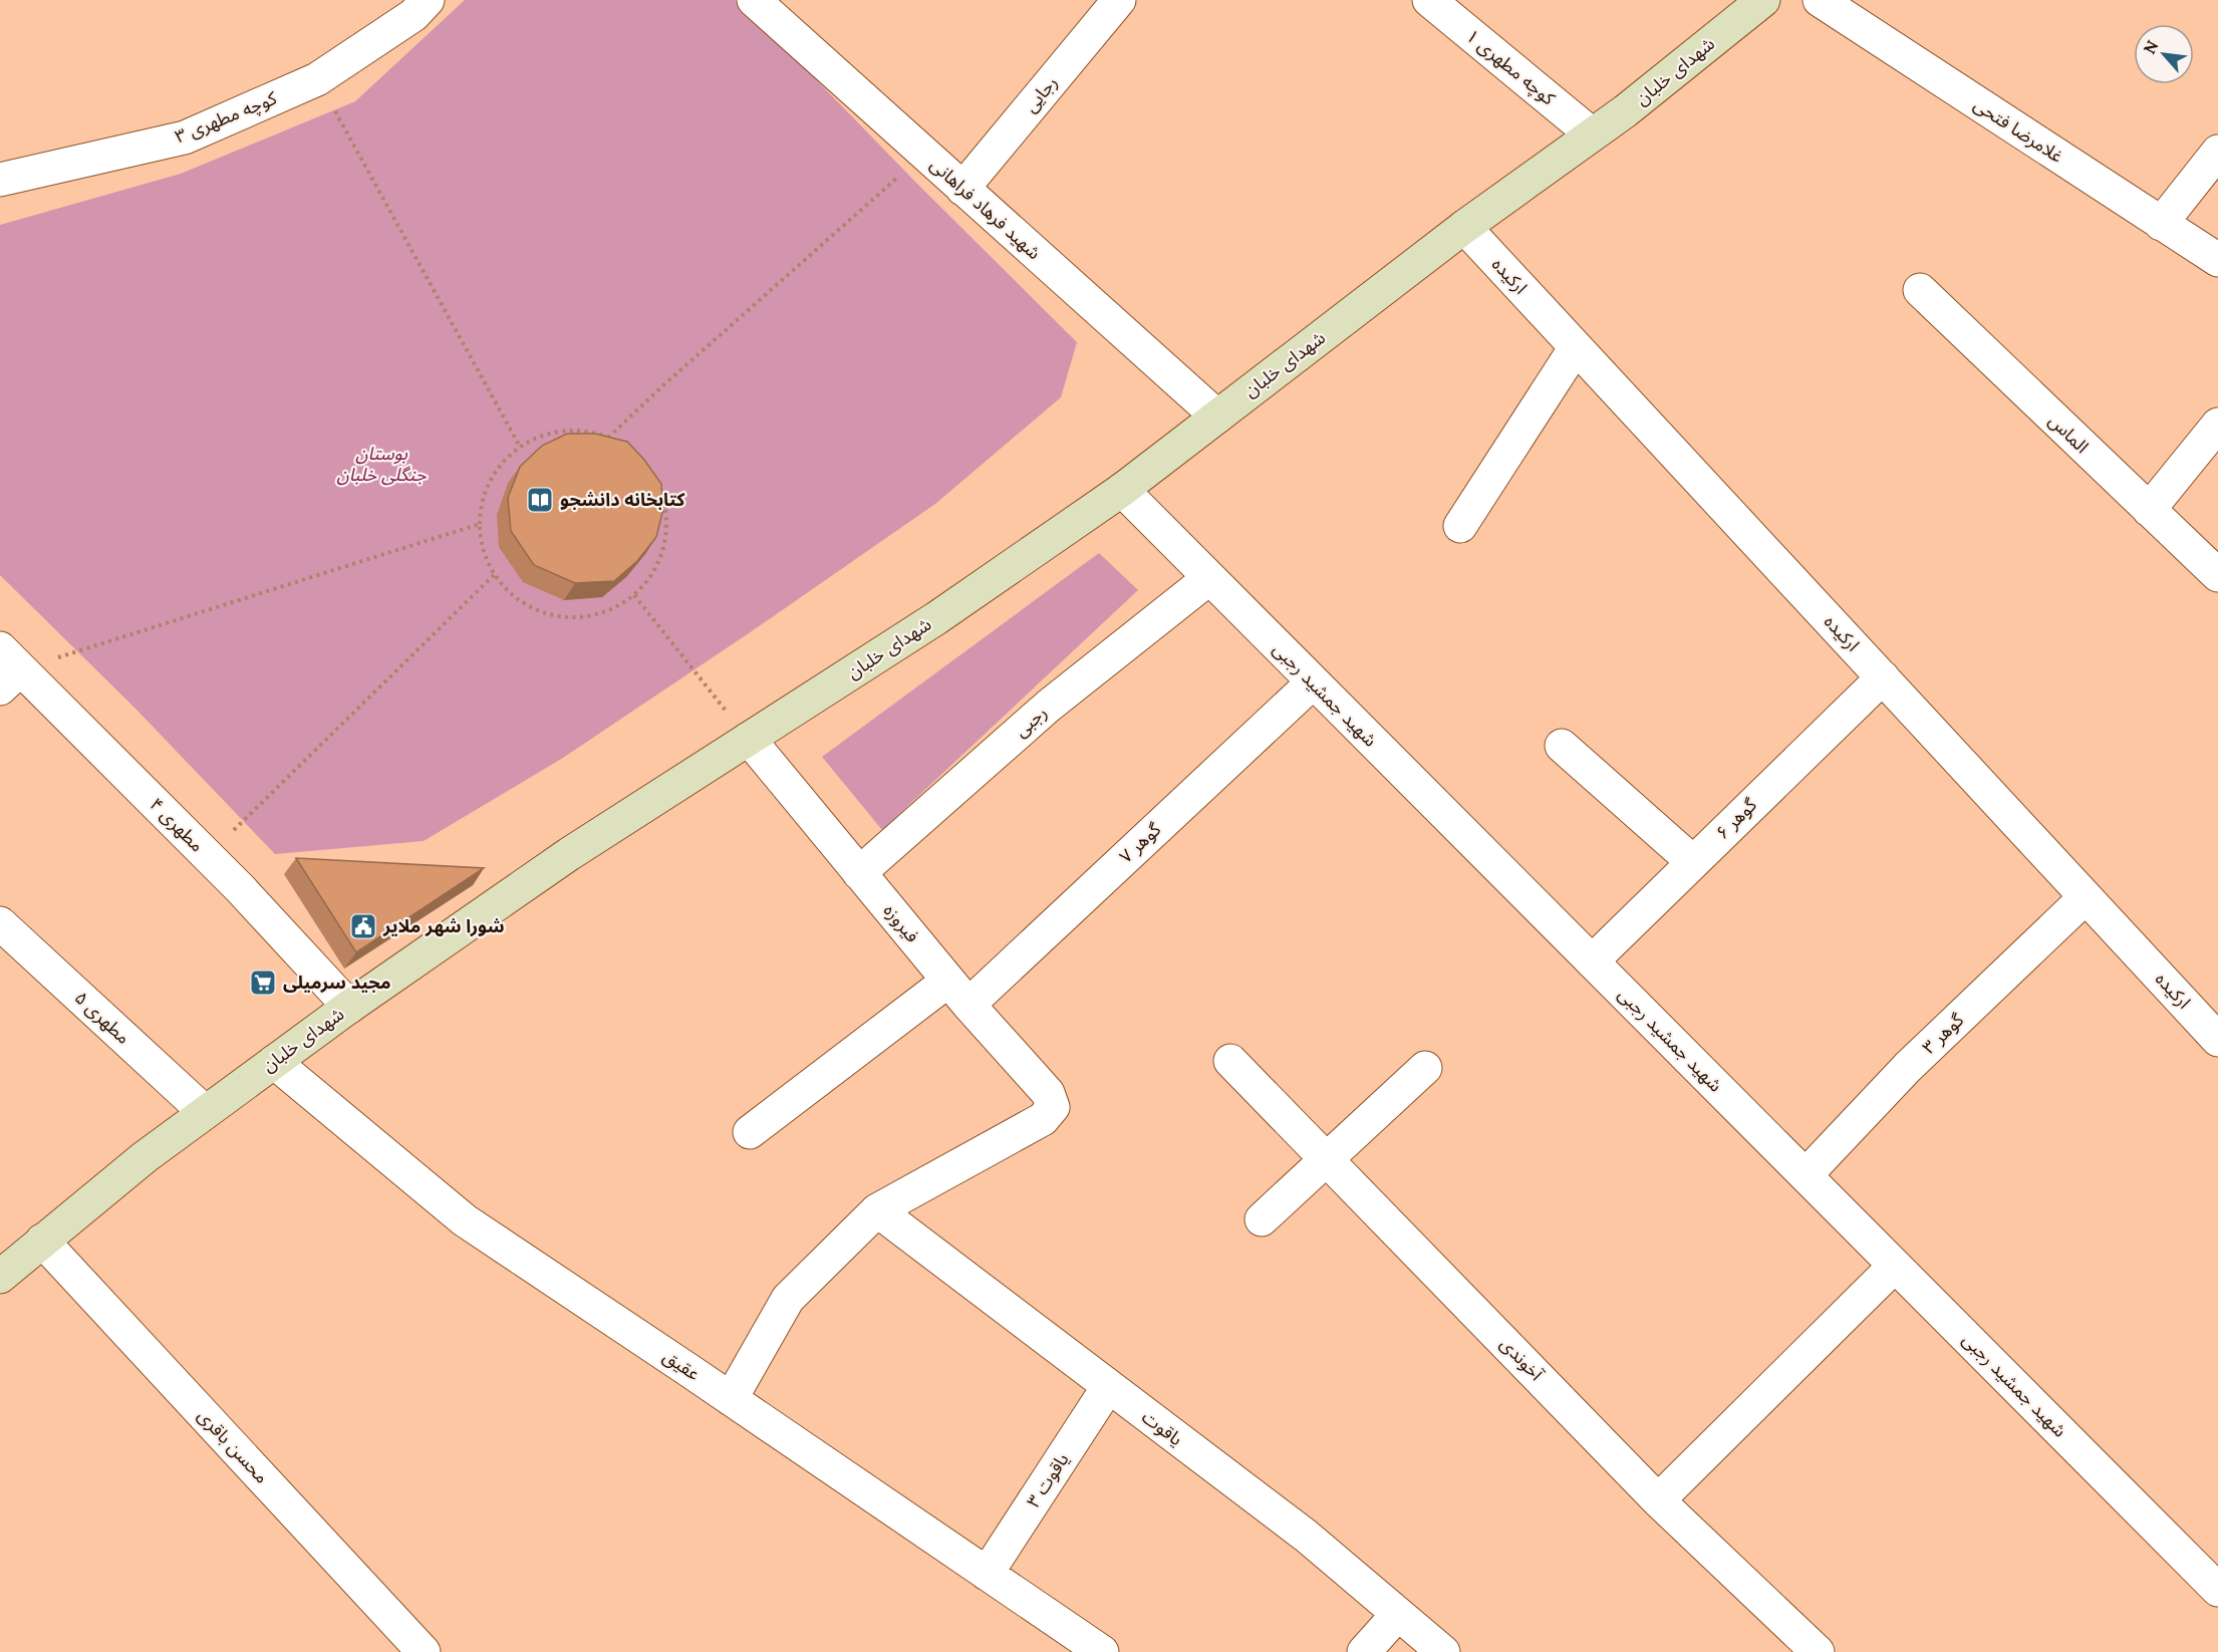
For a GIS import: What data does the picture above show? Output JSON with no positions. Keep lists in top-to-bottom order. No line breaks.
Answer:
{"streets":{"street":["کوچه مطهری ۱","شهدای خلبان","رجایی","کوچه مطهری ۳","غلامرضا فتحی","شهید فرهاد فراهانی","ارکیده","الماس","شهید جمشید رجبی","رجبی","گوهر ۶","مطهری ۴","گوهر ۷","فیروزه","مطهری ۵","گوهر ۳","آخوندی","عقیق","یاقوت","محسن باقری","یاقوت ۳"]},"crossings":[["کوچه مطهری ۱","شهدای خلبان"],["شهدای خلبان","شهید فرهاد فراهانی"],["شهدای خلبان","ارکیده"],["شهدای خلبان","شهید جمشید رجبی"],["شهدای خلبان","مطهری ۴"],["شهدای خلبان","فیروزه"],["شهدای خلبان","مطهری ۵"],["شهدای خلبان","عقیق"],["شهدای خلبان","محسن باقری"],["رجایی","شهید فرهاد فراهانی"],["ارکیده","گوهر ۶"],["ارکیده","گوهر ۳"],["شهید جمشید رجبی","رجبی"],["شهید جمشید رجبی","گوهر ۶"],["شهید جمشید رجبی","گوهر ۷"],["شهید جمشید رجبی","گوهر ۳"],["رجبی","فیروزه"],["گوهر ۷","فیروزه"],["فیروزه","یاقوت"],["عقیق","یاقوت ۳"],["یاقوت","یاقوت ۳"]],"parks":["بوستان جنگلی خلبان"],"places":{"library":["کتابخانه دانشجو"],"public building":["شورا شهر ملایر"],"supermarket":["مجید سرمیلی"]},"north":"top left"}
